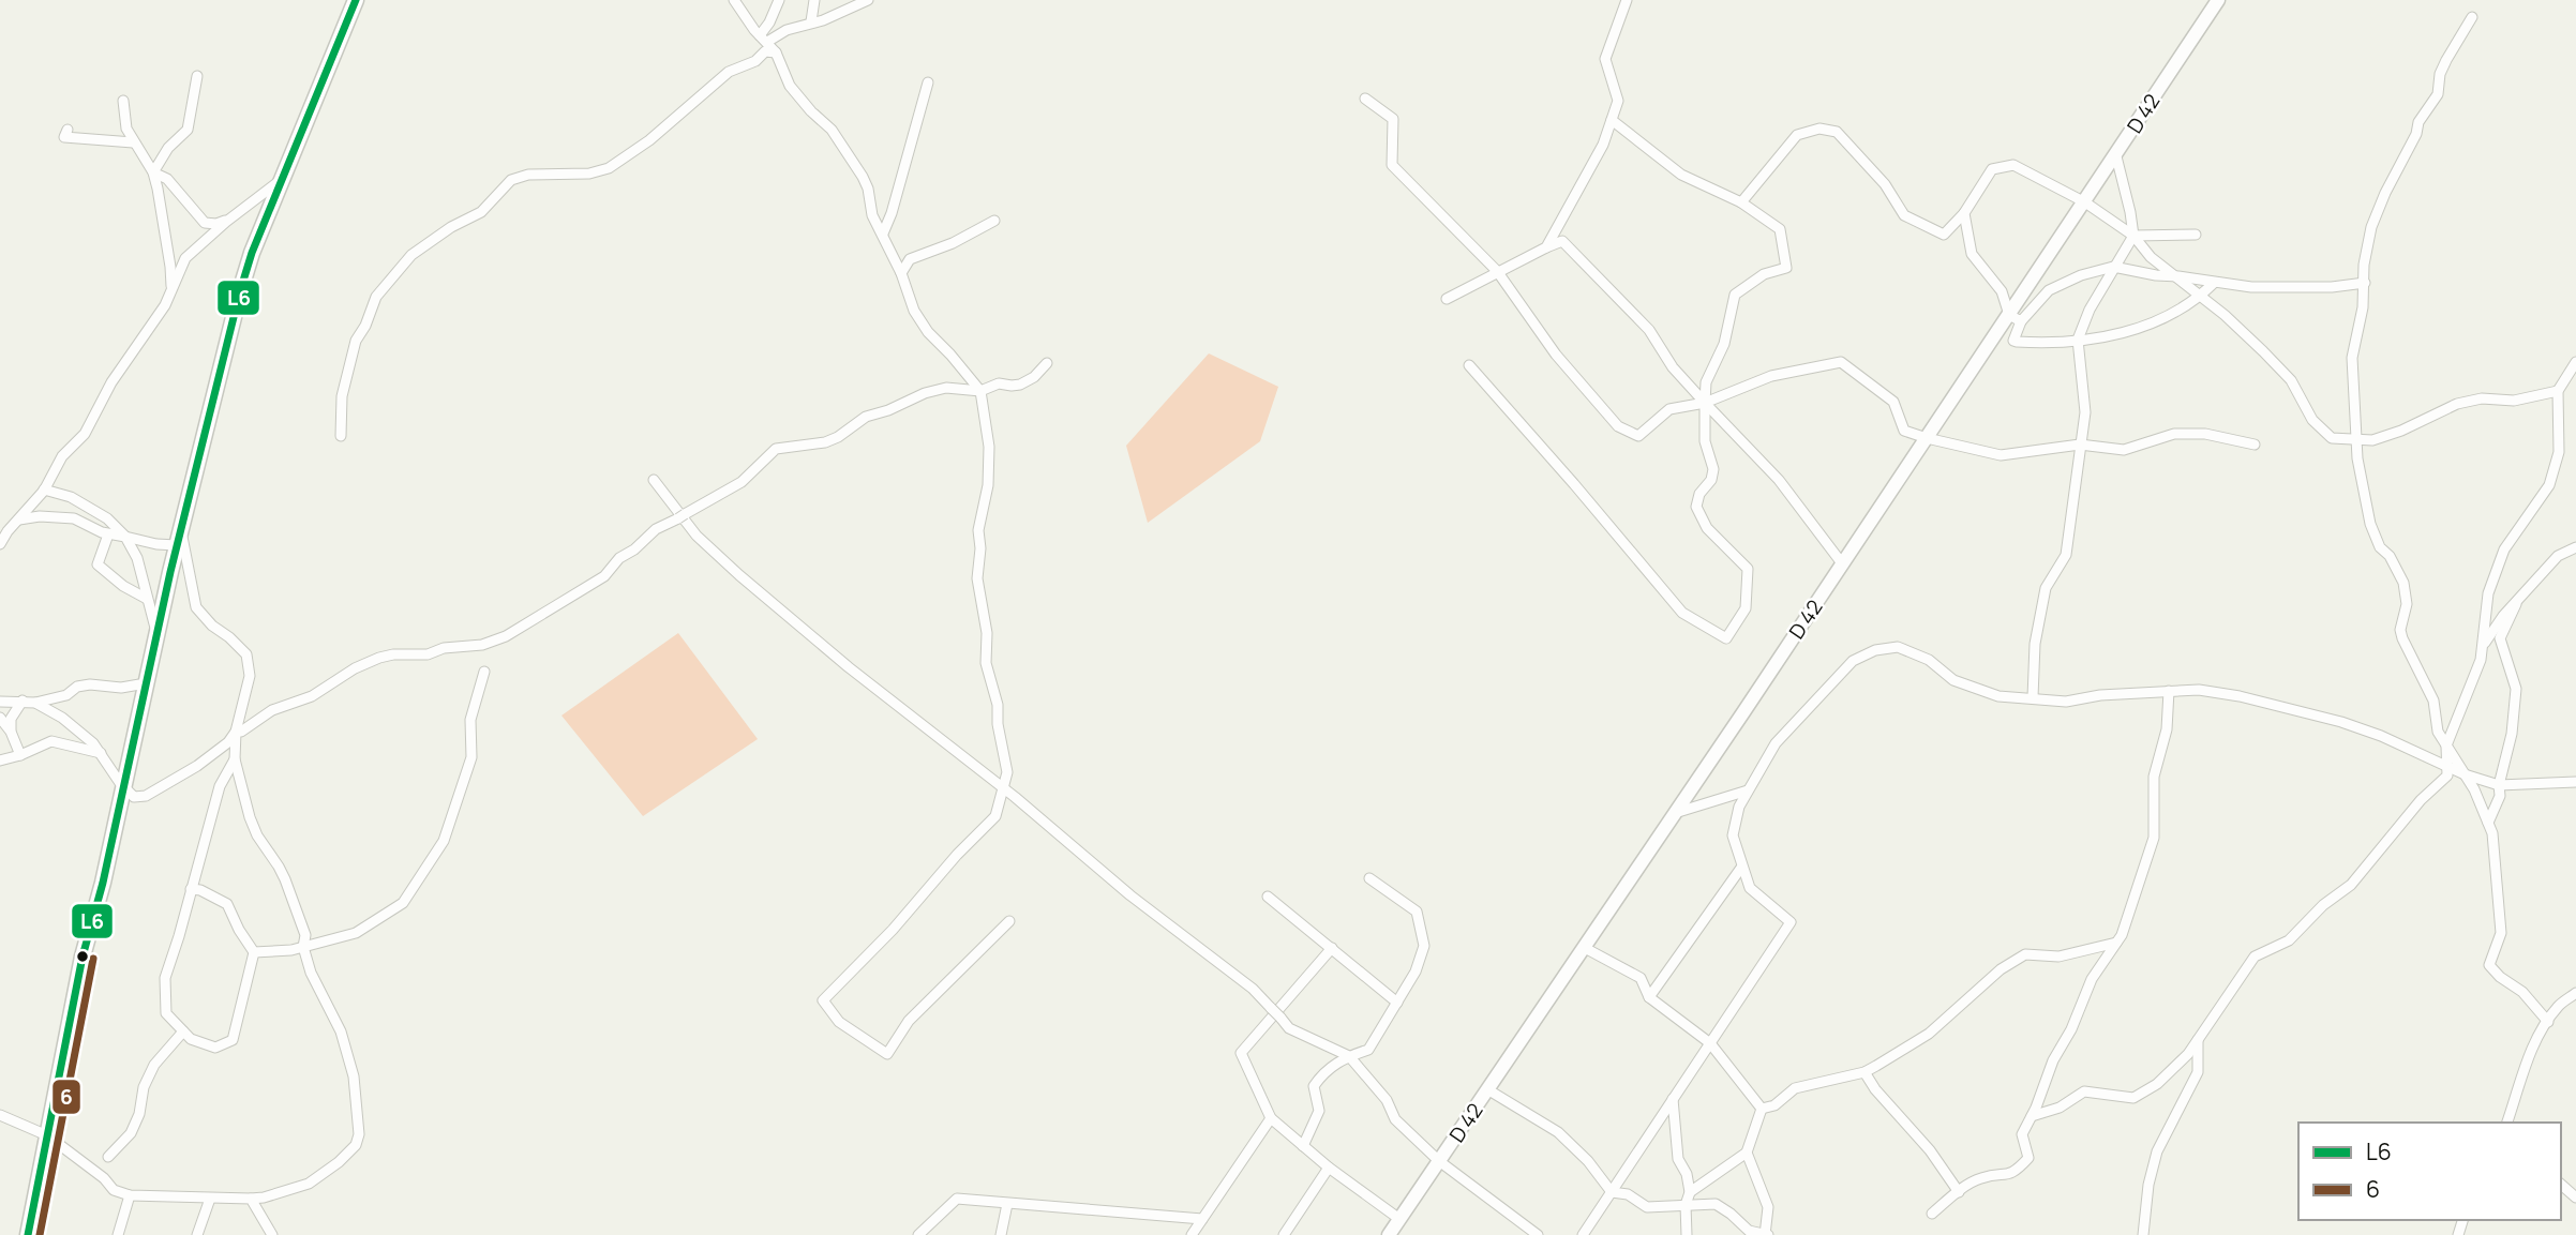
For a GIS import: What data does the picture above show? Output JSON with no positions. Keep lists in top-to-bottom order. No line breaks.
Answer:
{"streets":{"street":["D 42"]},"lines":["transit line L6","transit line 6"],"legend":["L6","6"]}
